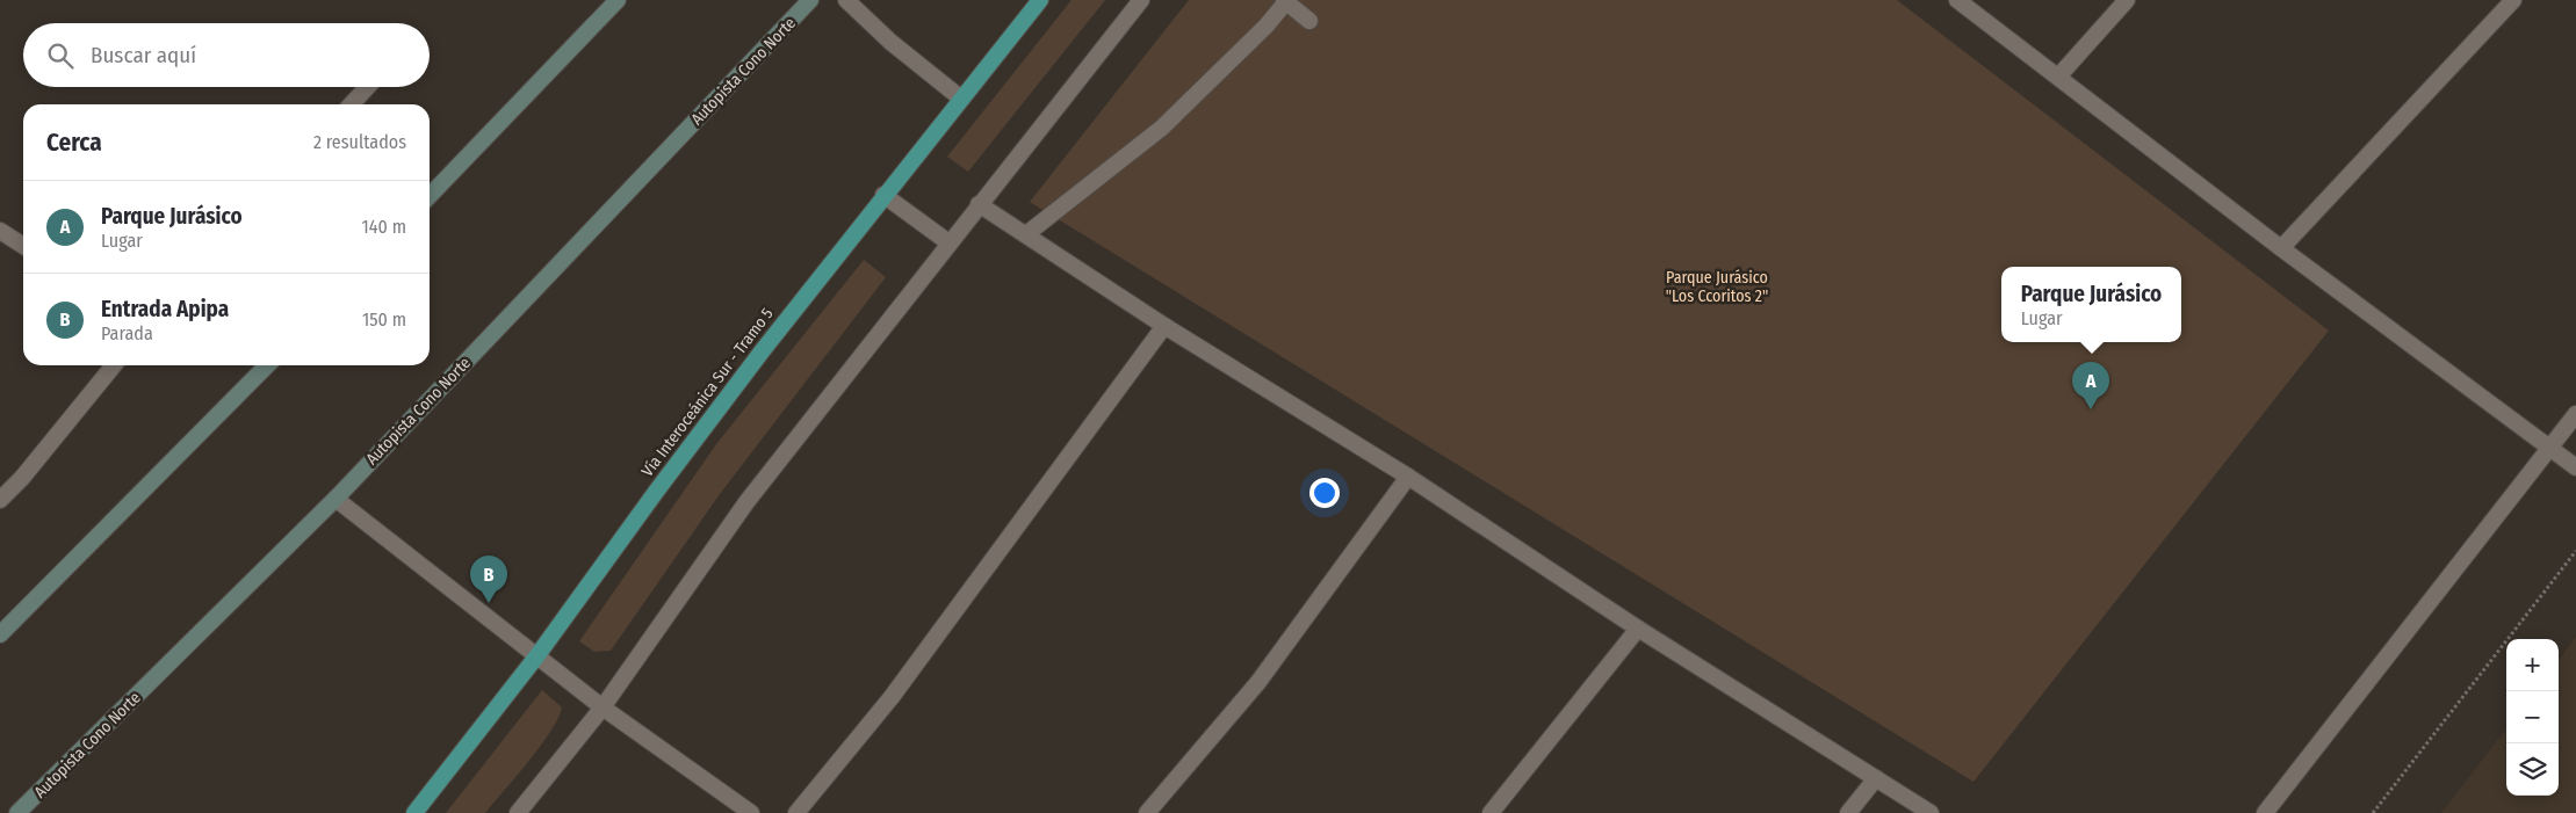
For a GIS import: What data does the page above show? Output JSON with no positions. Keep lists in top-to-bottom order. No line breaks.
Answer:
{"streets":{"highway":["Vía Interoceánica Sur - Tramo 5"],"main road":["Autopista Cono Norte"]},"parks":["Parque Jurásico \"Los Ccoritos 2\""],"page":{"search":"Buscar aquí","heading":["Cerca","2 resultados"],"list":[{"mark":"A","name":"Parque Jurásico","note":"Lugar","value":"140 m"},{"mark":"B","name":"Entrada Apipa","note":"Parada","value":"150 m"}],"popup":["Parque Jurásico","Lugar"],"pins":["A","B"],"map_buttons":["+","−"]}}
